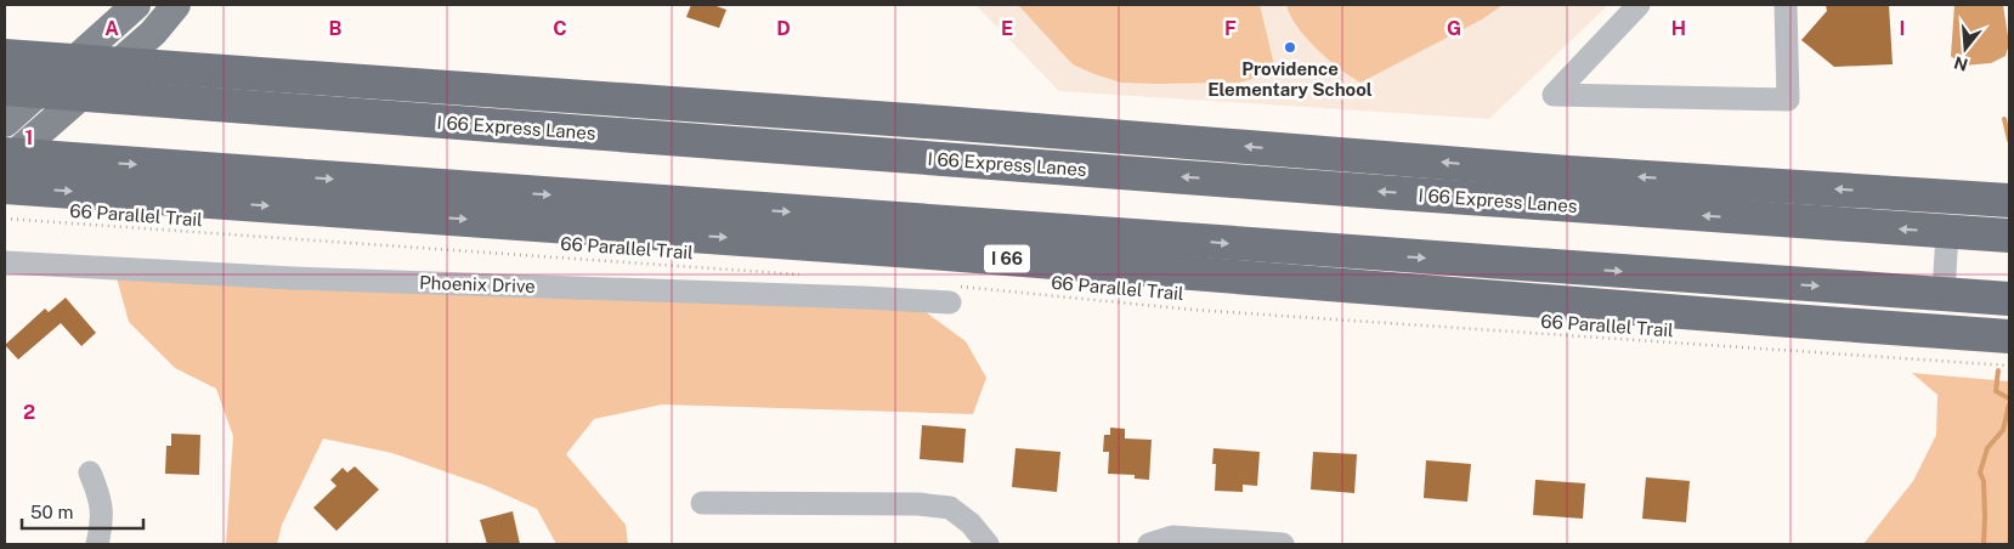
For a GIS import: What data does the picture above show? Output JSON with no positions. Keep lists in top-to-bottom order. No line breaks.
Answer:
{"streets":{"highway":["I 66 Express Lanes","I 66"],"street":["Phoenix Drive"],"path":["66 Parallel Trail"]},"crossings":[["66 Parallel Trail","Phoenix Drive"]],"places":["Providence Elementary School"],"scale_bar":"50 m","north":"bottom","grid":{"columns":["A","B","C","D","E","F","G","H","I"],"rows":["1","2"]}}
